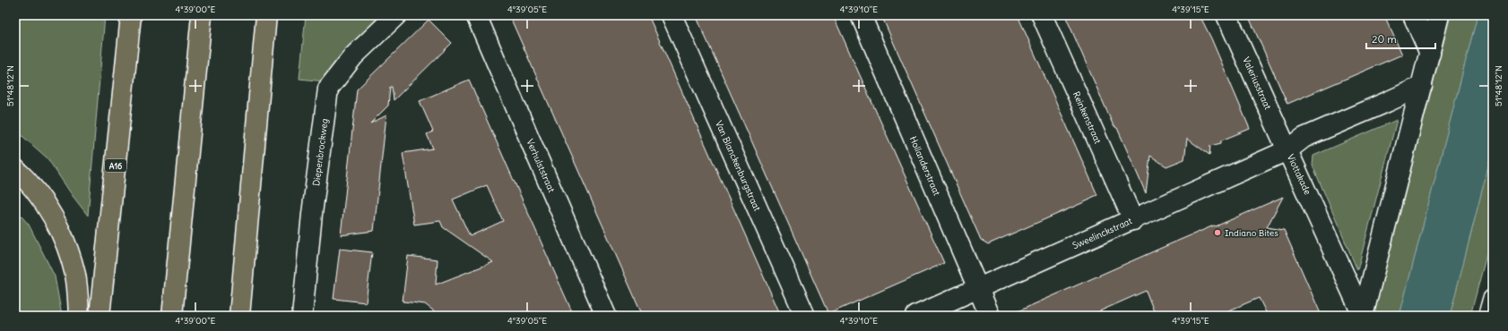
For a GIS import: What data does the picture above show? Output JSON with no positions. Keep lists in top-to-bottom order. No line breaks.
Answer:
{"streets":{"highway":["A16"],"street":["Valeriusstraat","Reinkenstraat","Diepenbrockweg","Verhulststraat","Van Blanckenburgstraat","Hollanderstraat","Viottakade","Sweelinckstraat"]},"crossings":[["Valeriusstraat","Viottakade"],["Valeriusstraat","Sweelinckstraat"],["Reinkenstraat","Sweelinckstraat"],["Hollanderstraat","Sweelinckstraat"],["Viottakade","Sweelinckstraat"]],"places":["Indiano Bites"],"scale_bar":"20 m","coordinates":["4°39'00\"E","4°39'05\"E","4°39'10\"E","4°39'15\"E","51°48'12\"N"]}
